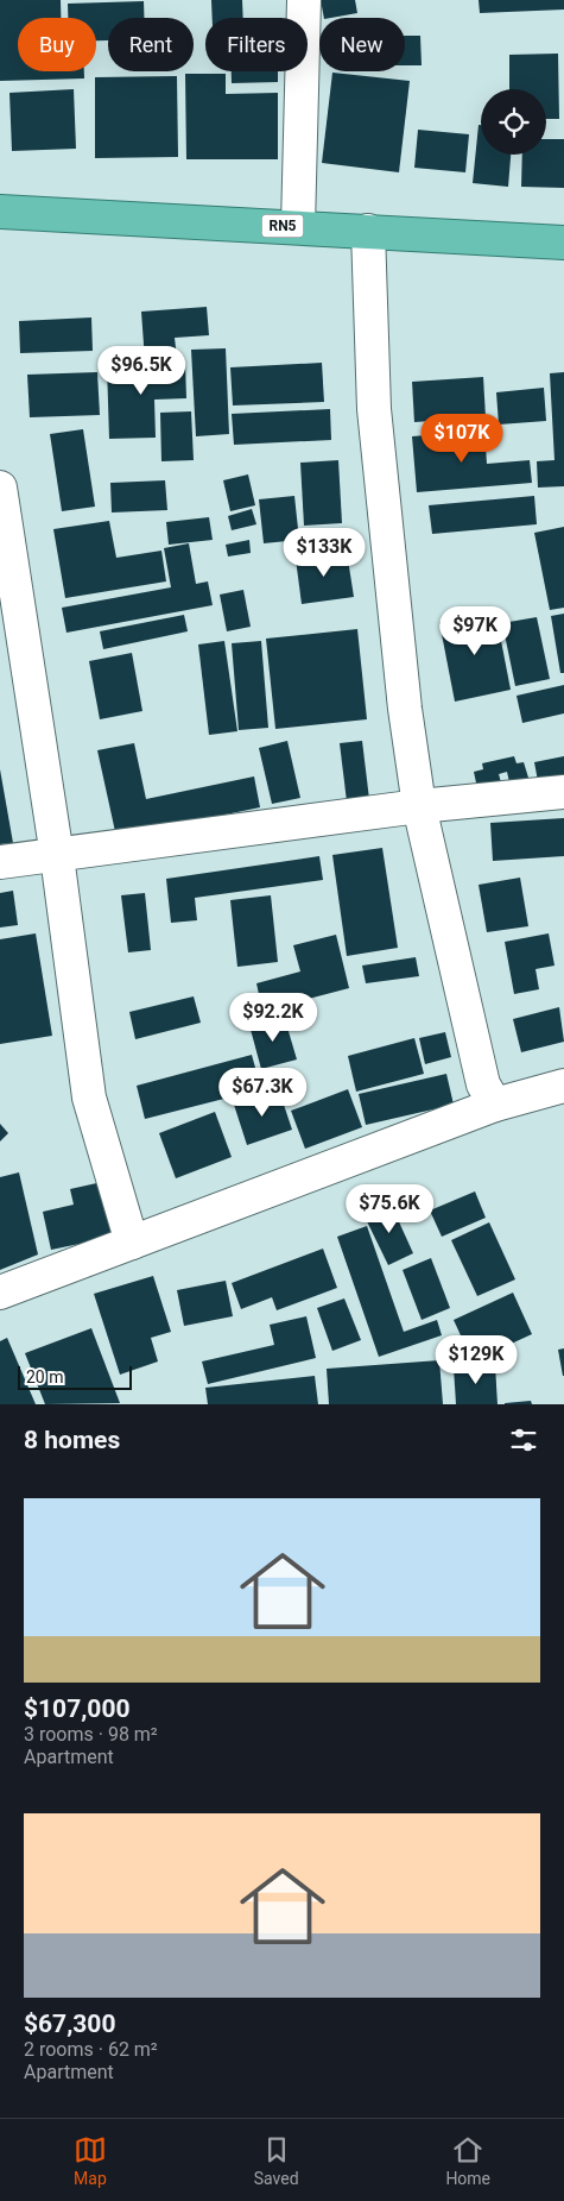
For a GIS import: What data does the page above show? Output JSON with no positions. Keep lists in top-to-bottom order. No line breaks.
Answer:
{"streets":{"highway":["RN5"]},"scale_bar":"20 m","page":{"chip":["Buy","Rent","Filters","New"],"price":["$96.5K","$107K","$133K","$97K","$92.2K","$67.3K","$75.6K","$129K"],"scale":"20 m","heading":"8 homes","list":[{"name":"$107,000","note":"3 rooms · 98 m² · Apartment"},{"name":"$67,300","note":"2 rooms · 62 m² · Apartment"}],"tabs":["Map","Saved","Home"]}}
